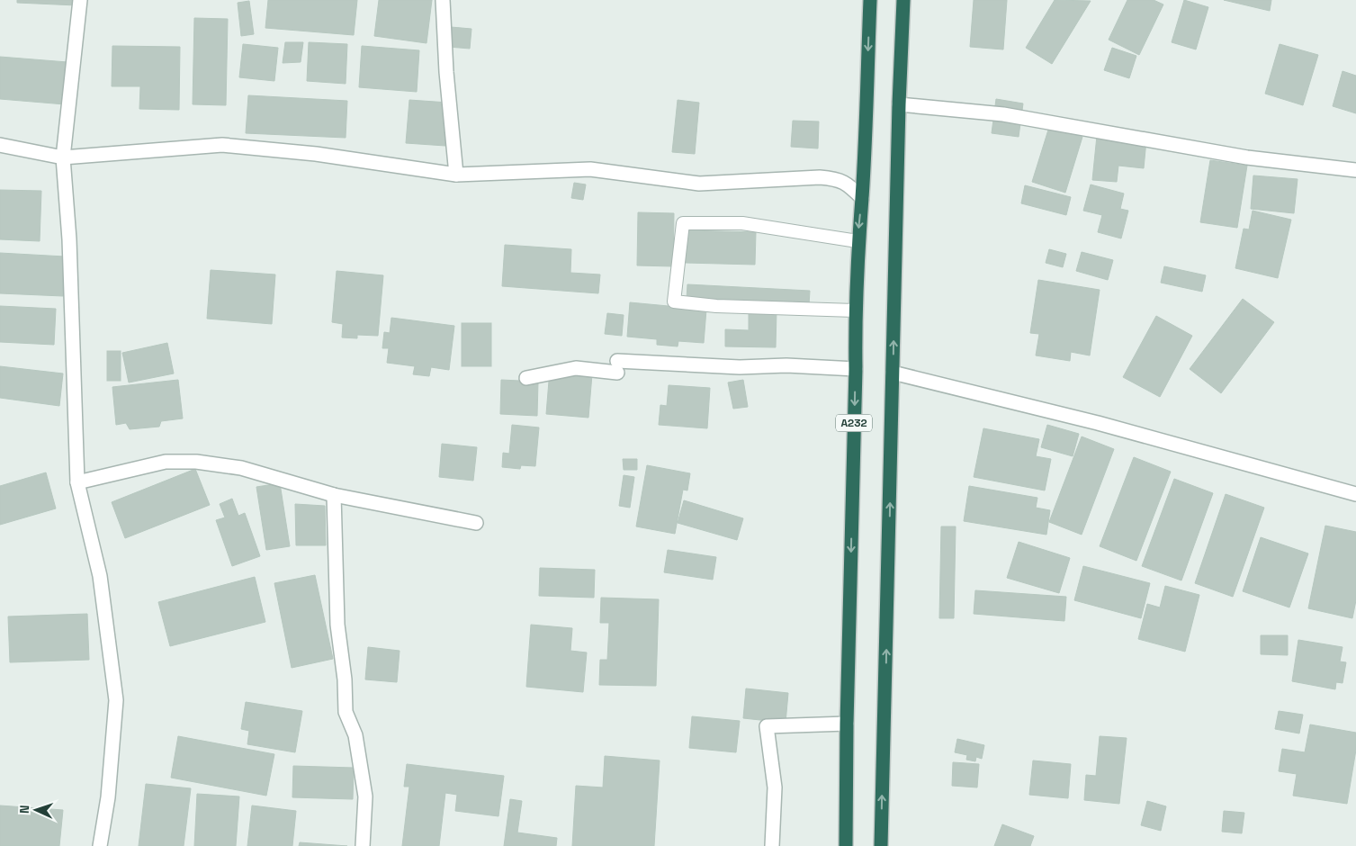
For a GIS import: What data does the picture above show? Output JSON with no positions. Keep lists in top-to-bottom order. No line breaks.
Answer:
{"streets":{"highway":["A232"]},"north":"left"}
